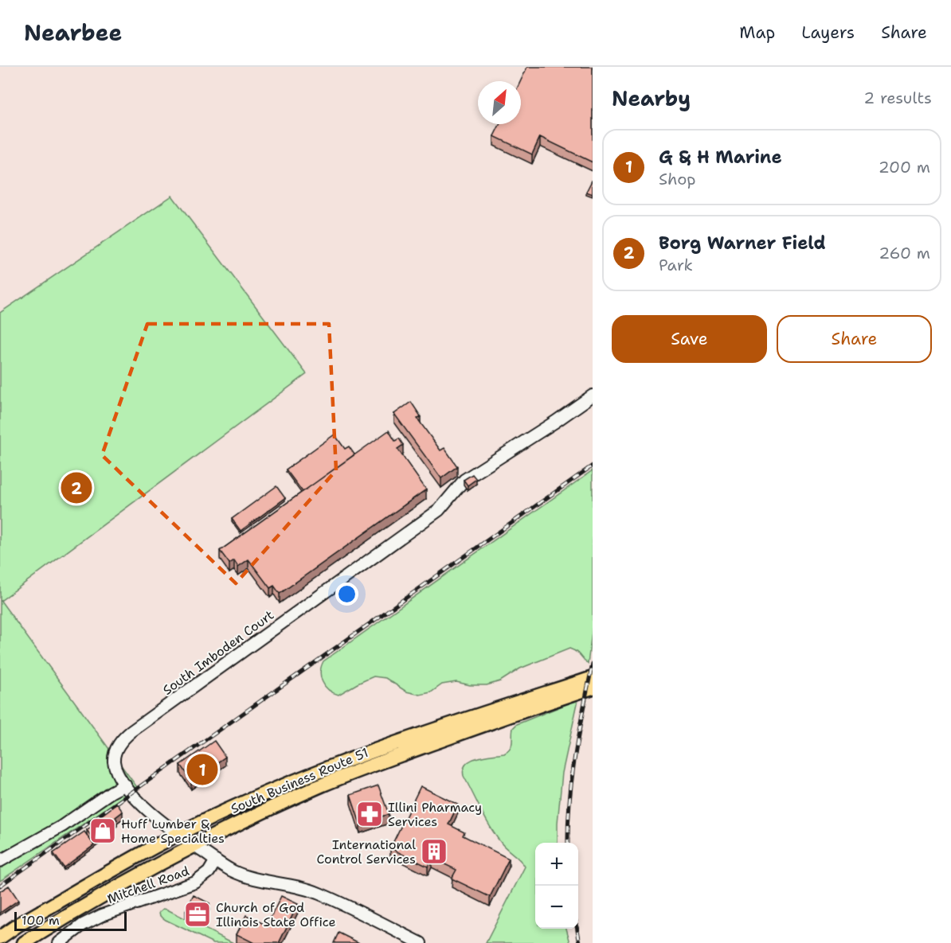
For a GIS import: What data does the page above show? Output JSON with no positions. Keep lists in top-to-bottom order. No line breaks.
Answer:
{"streets":{"main road":["South Business Route 51"],"street":["South Imboden Court","Mitchell Road"]},"crossings":[["South Imboden Court","South Business Route 51"],["South Imboden Court","Mitchell Road"]],"places":{"pharmacy":["Illini Pharmacy Services"],"shop":["Huff Lumber & Home Specialties"],"building":["International Control Services"],"office":["Church of God Illinois State Office"]},"scale_bar":"100 m","north":"top right","page":{"header":"Nearbee","nav":["Map","Layers","Share"],"heading":["Nearby","2 results"],"list":[{"mark":"1","name":"G & H Marine","note":"Shop","value":"200 m"},{"mark":"2","name":"Borg Warner Field","note":"Park","value":"260 m"}],"buttons":["Save","Share"],"pins":["2","1"],"map_buttons":["+","−"],"scale":"100 m"}}
